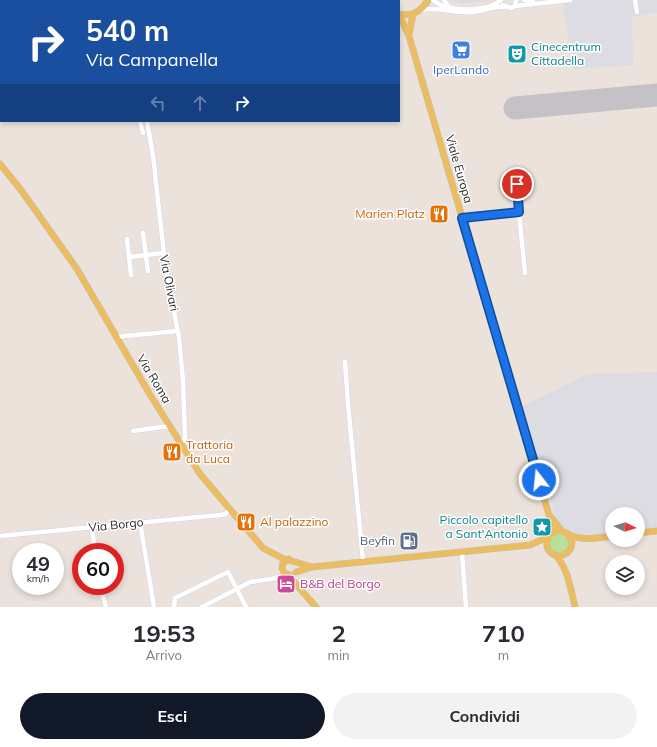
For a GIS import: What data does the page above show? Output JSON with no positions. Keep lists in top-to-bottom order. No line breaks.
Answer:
{"streets":{"main road":["Viale Europa","Via Roma"],"street":["Via Olivari","Via Borgo"]},"crossings":[["Via Olivari","Via Roma"],["Via Roma","Via Borgo"]],"places":{"supermarket":["IperLando"],"theatre":["Cinecentrum Cittadella"],"restaurant":["Marien Platz","Trattoria da Luca","Al palazzino"],"place":["Piccolo capitello a Sant'Antonio"],"fuel station":["Beyfin"],"hotel":["B&B del Borgo"]},"north":"right","page":{"turn":["540 m","Via Campanella"],"speed":"49 km/h","limit":"60","eta":["19:53","Arrivo","2","min","710","m"],"buttons":["Esci","Condividi"]}}
